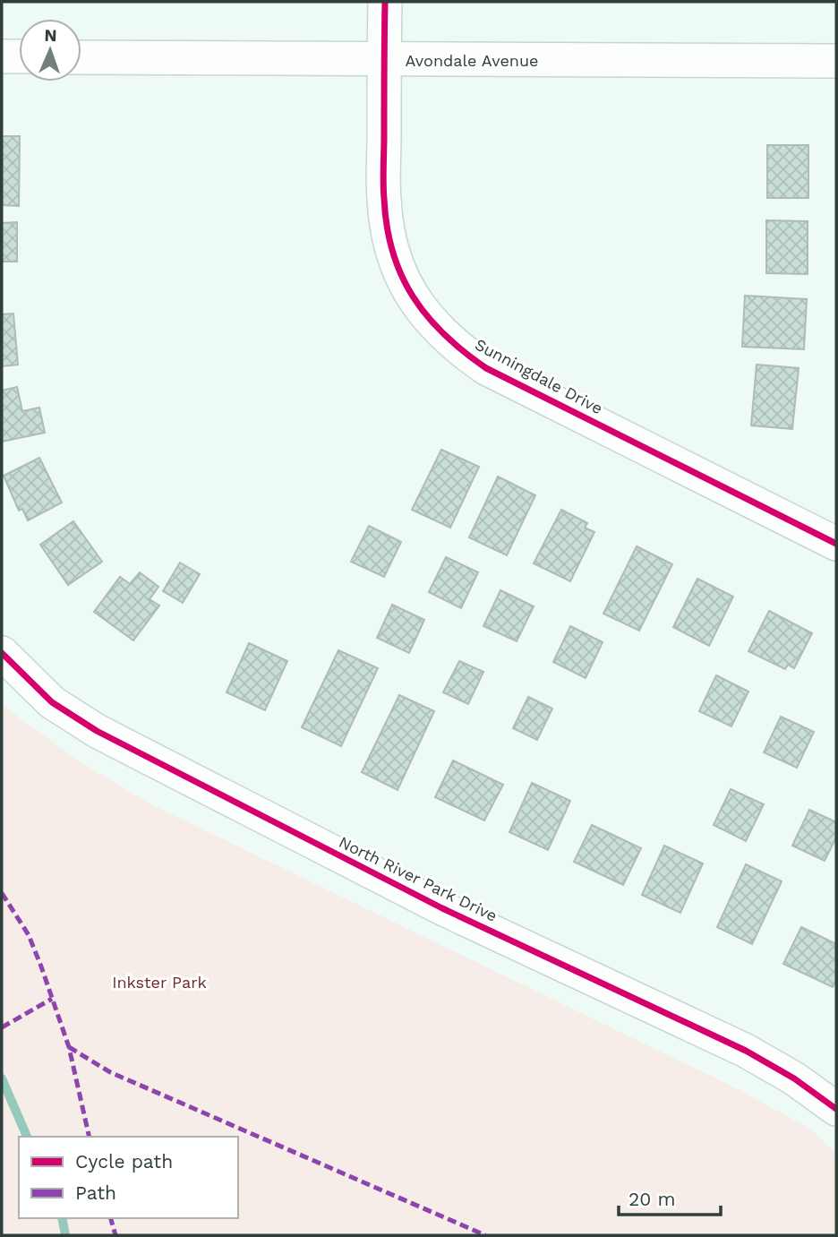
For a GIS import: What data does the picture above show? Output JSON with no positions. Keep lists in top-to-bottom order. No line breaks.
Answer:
{"streets":{"street":["Avondale Avenue","Sunningdale Drive","North River Park Drive"]},"crossings":[["Avondale Avenue","Sunningdale Drive"]],"parks":["Inkster Park"],"legend":["Cycle path","Path"],"scale_bar":"20 m","north":"top"}
